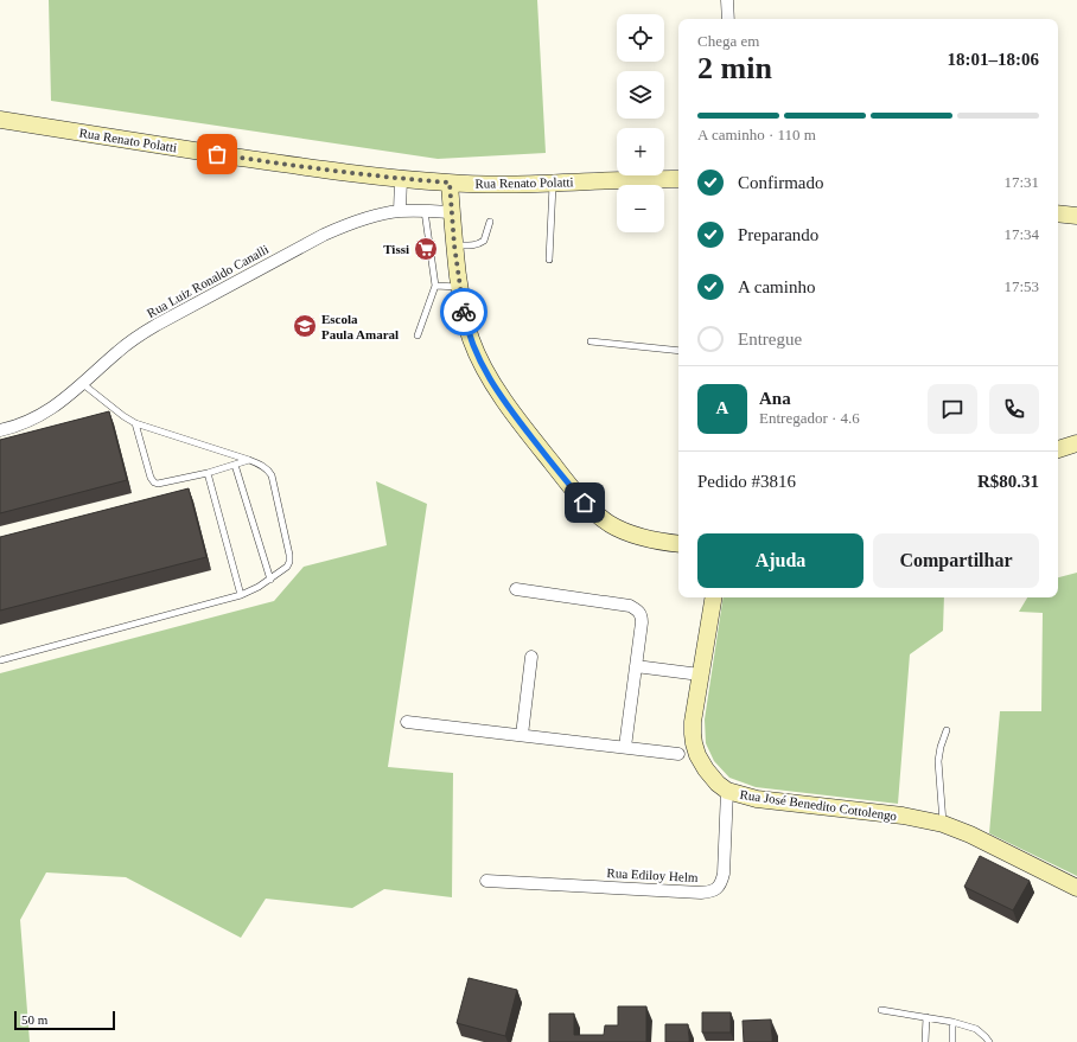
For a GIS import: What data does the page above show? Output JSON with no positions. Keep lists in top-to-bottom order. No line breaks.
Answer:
{"streets":{"main road":["Rua Renato Polatti","Rua José Benedito Cottolengo"],"street":["Rua Luiz Ronaldo Canalli","Rua Ediloy Helm"]},"crossings":[["Rua José Benedito Cottolengo","Rua Ediloy Helm"]],"places":{"supermarket":["Tissi"],"school or university":["Escola Paula Amaral"]},"scale_bar":"50 m","page":{"map_buttons":["+","−"],"heading":["2 min","Chega em","18:01–18:06"],"panel":["Ana","Entregador · 4.6","Pedido #3816","R$80.31"],"bar":"A caminho · 110 m","list":[["Confirmado","17:31"],["Preparando","17:34"],["A caminho","17:53"],"Entregue"],"round":"A","buttons":["Ajuda","Compartilhar"],"scale":"50 m"}}
